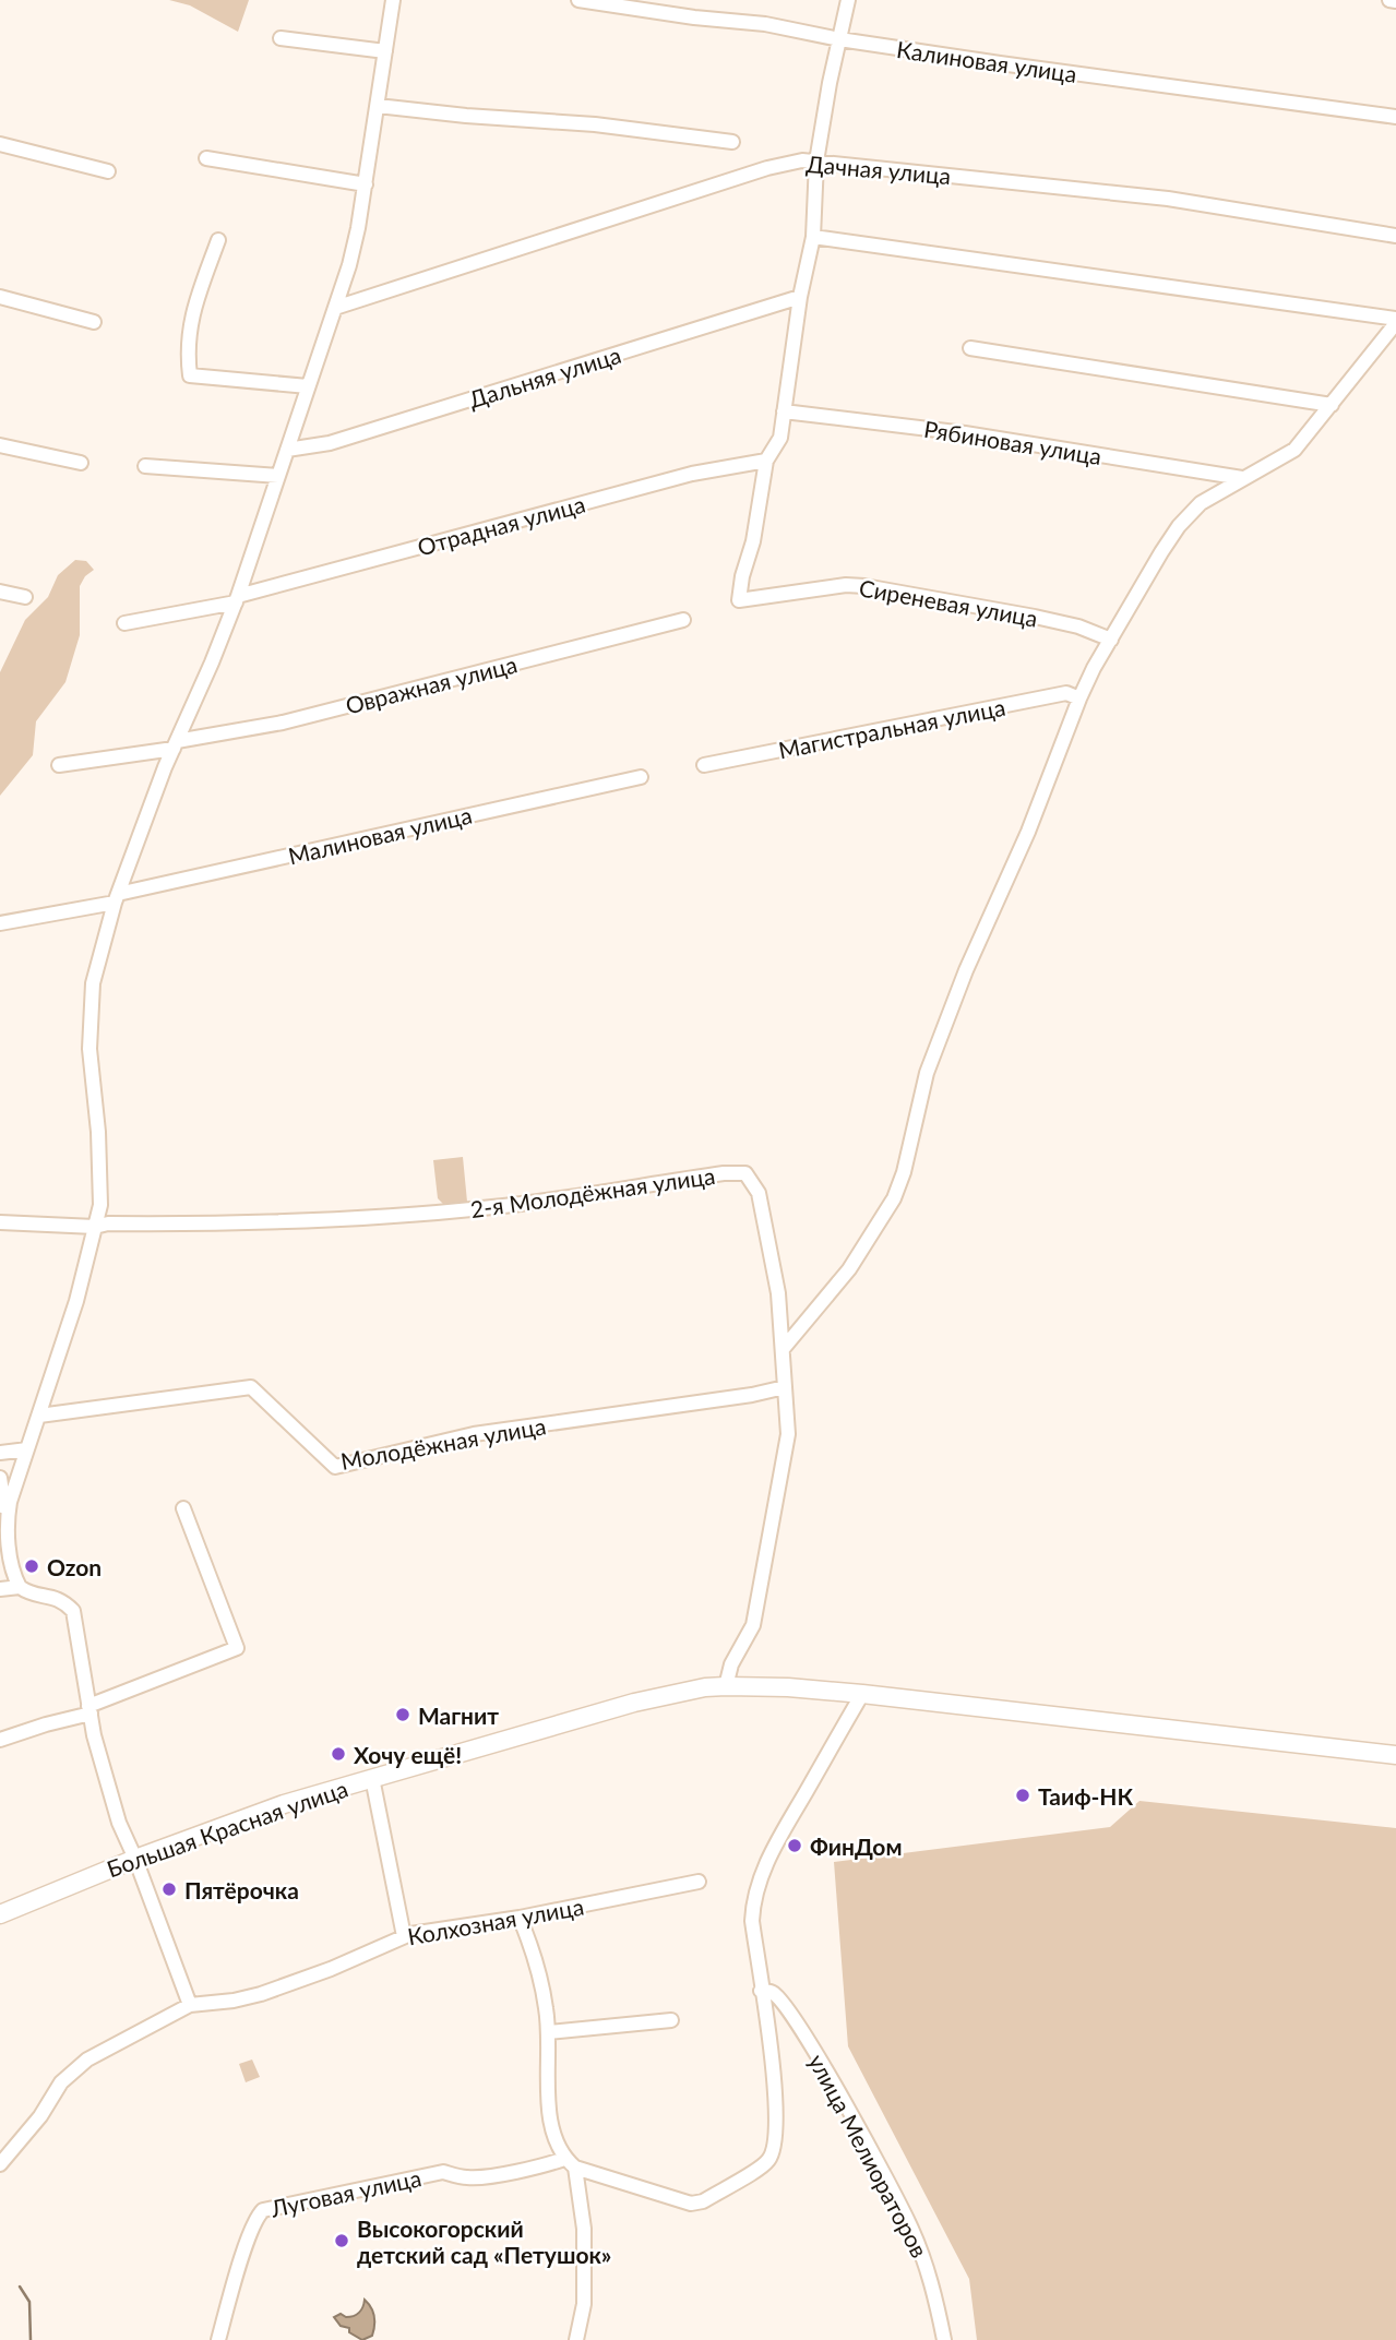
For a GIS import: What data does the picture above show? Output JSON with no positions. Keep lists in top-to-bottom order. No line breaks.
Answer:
{"streets":{"main road":["Большая Красная улица"],"street":["Калиновая улица","Дачная улица","Дальняя улица","Рябиновая улица","Отрадная улица","Сиреневая улица","Овражная улица","Магистральная улица","Малиновая улица","2-я Молодёжная улица","Молодёжная улица","Колхозная улица","улица Мелиораторов","Луговая улица"]},"crossings":[["Отрадная улица","Сиреневая улица"],["2-я Молодёжная улица","Молодёжная улица"],["2-я Молодёжная улица","Большая Красная улица"]],"places":["Ozon","Магнит","Хочу ещё!","Таиф-НК","ФинДом","Пятёрочка","Высокогорский детский сад «Петушок»"]}
